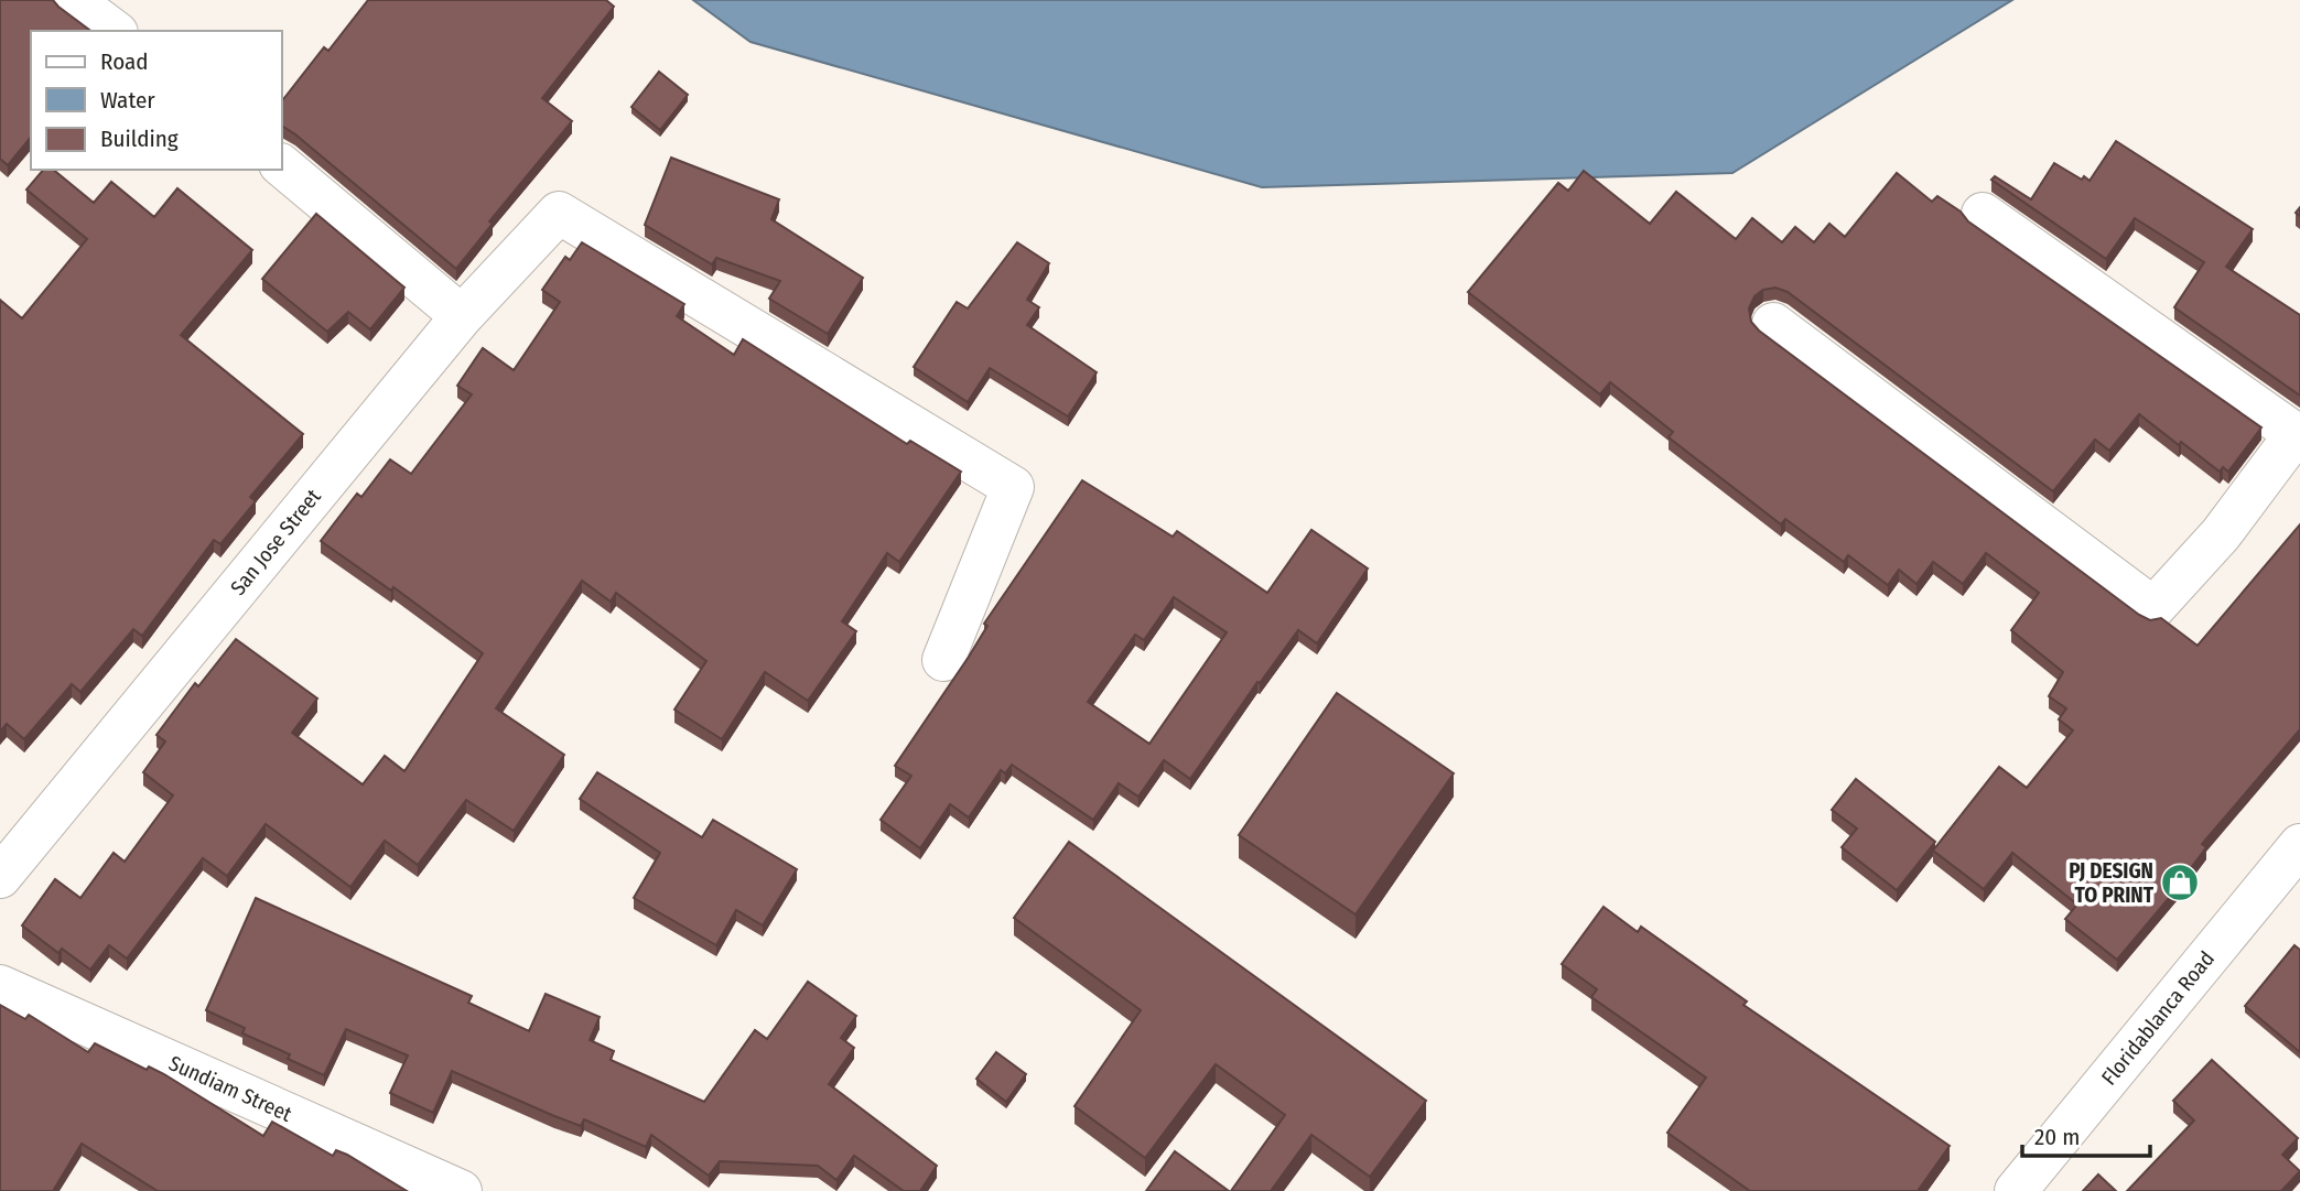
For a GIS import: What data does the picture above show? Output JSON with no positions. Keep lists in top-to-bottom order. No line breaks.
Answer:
{"streets":{"street":["San Jose Street","Floridablanca Road","Sundiam Street"]},"places":{"shop":["PJ DESIGN TO PRINT"]},"legend":["Road","Water","Building"],"scale_bar":"20 m"}
